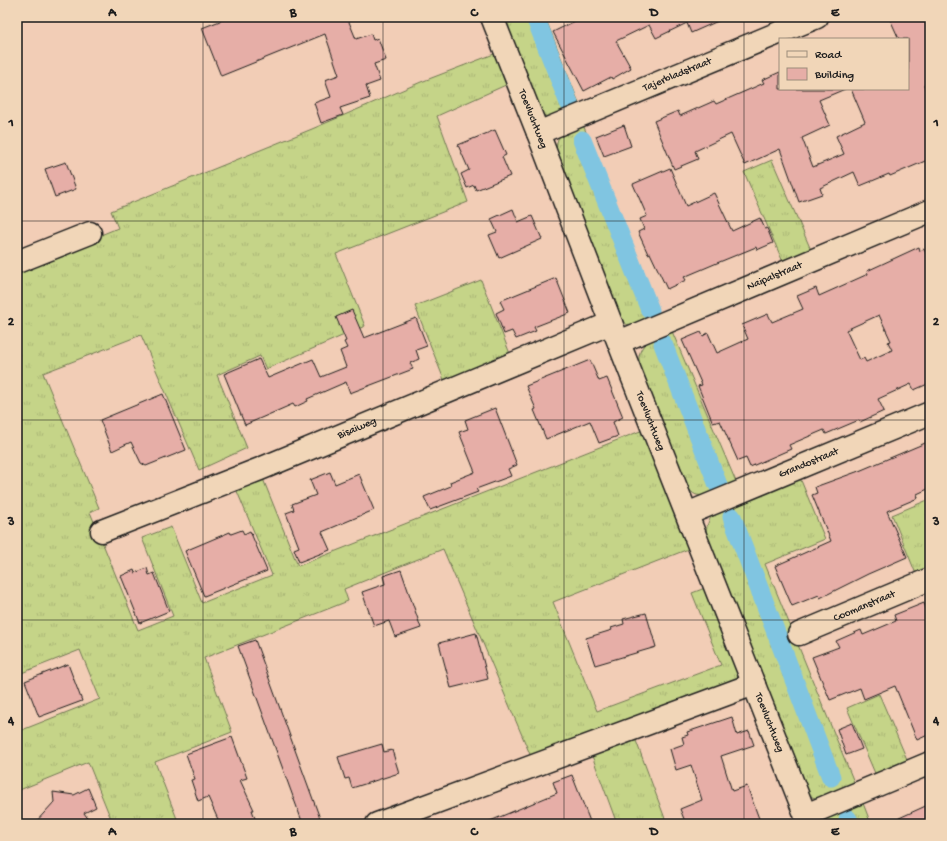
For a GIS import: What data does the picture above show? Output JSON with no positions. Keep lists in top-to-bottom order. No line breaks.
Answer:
{"streets":{"street":["Tajerbladstraat","Toevluchtweg","Naipalstraat","Bisaiweg","Grandostraat","Coomanstraat"]},"crossings":[["Tajerbladstraat","Toevluchtweg"],["Toevluchtweg","Naipalstraat"],["Toevluchtweg","Bisaiweg"],["Toevluchtweg","Grandostraat"],["Naipalstraat","Bisaiweg"]],"legend":["Road","Building"],"grid":{"columns":["A","B","C","D","E"],"rows":["1","2","3","4"]}}
